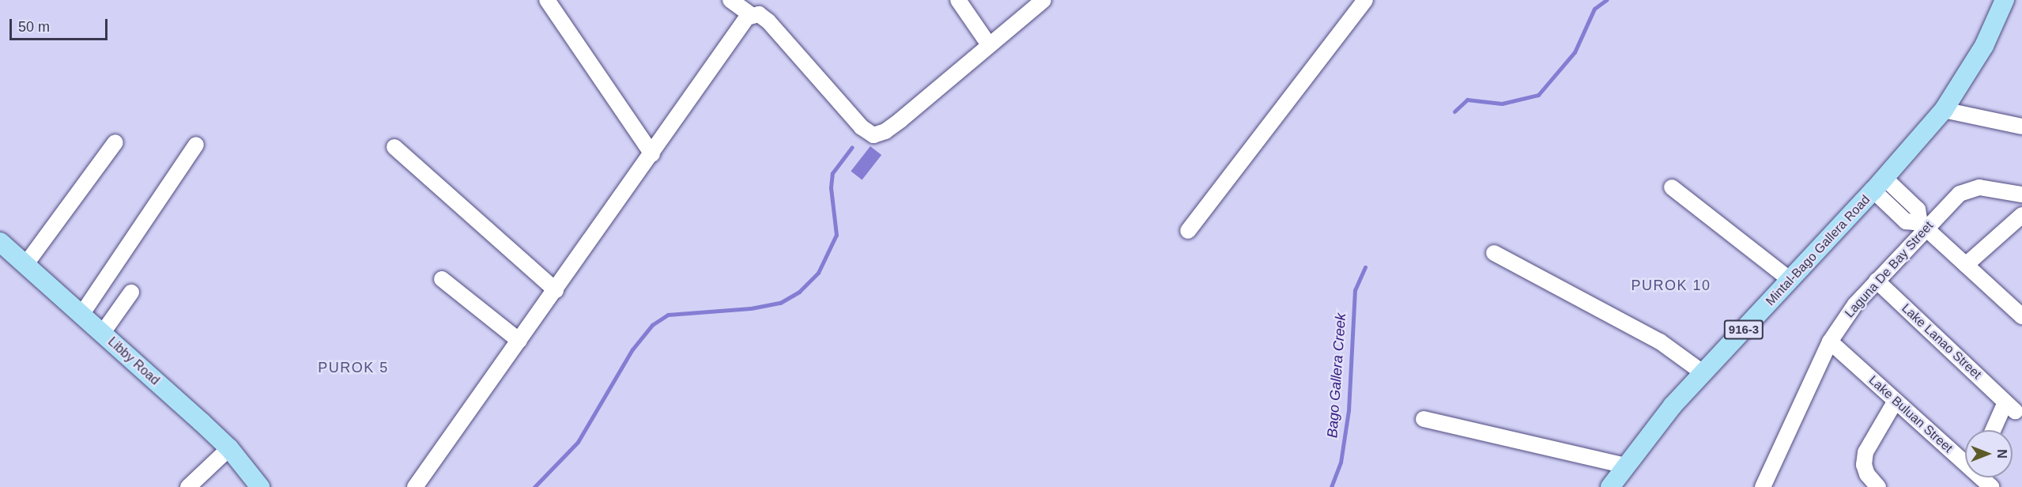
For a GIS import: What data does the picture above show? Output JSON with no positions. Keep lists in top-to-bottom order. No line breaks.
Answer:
{"streets":{"main road":["Mintal-Bago Gallera Road","916-3","Libby Road"],"street":["Laguna De Bay Street","Lake Lanao Street","Lake Buluan Street"]},"crossings":[["Laguna De Bay Street","Lake Lanao Street"],["Laguna De Bay Street","Lake Buluan Street"]],"districts":["PUROK 10","PUROK 5"],"water":["Bago Gallera Creek"],"scale_bar":"50 m","north":"right"}
